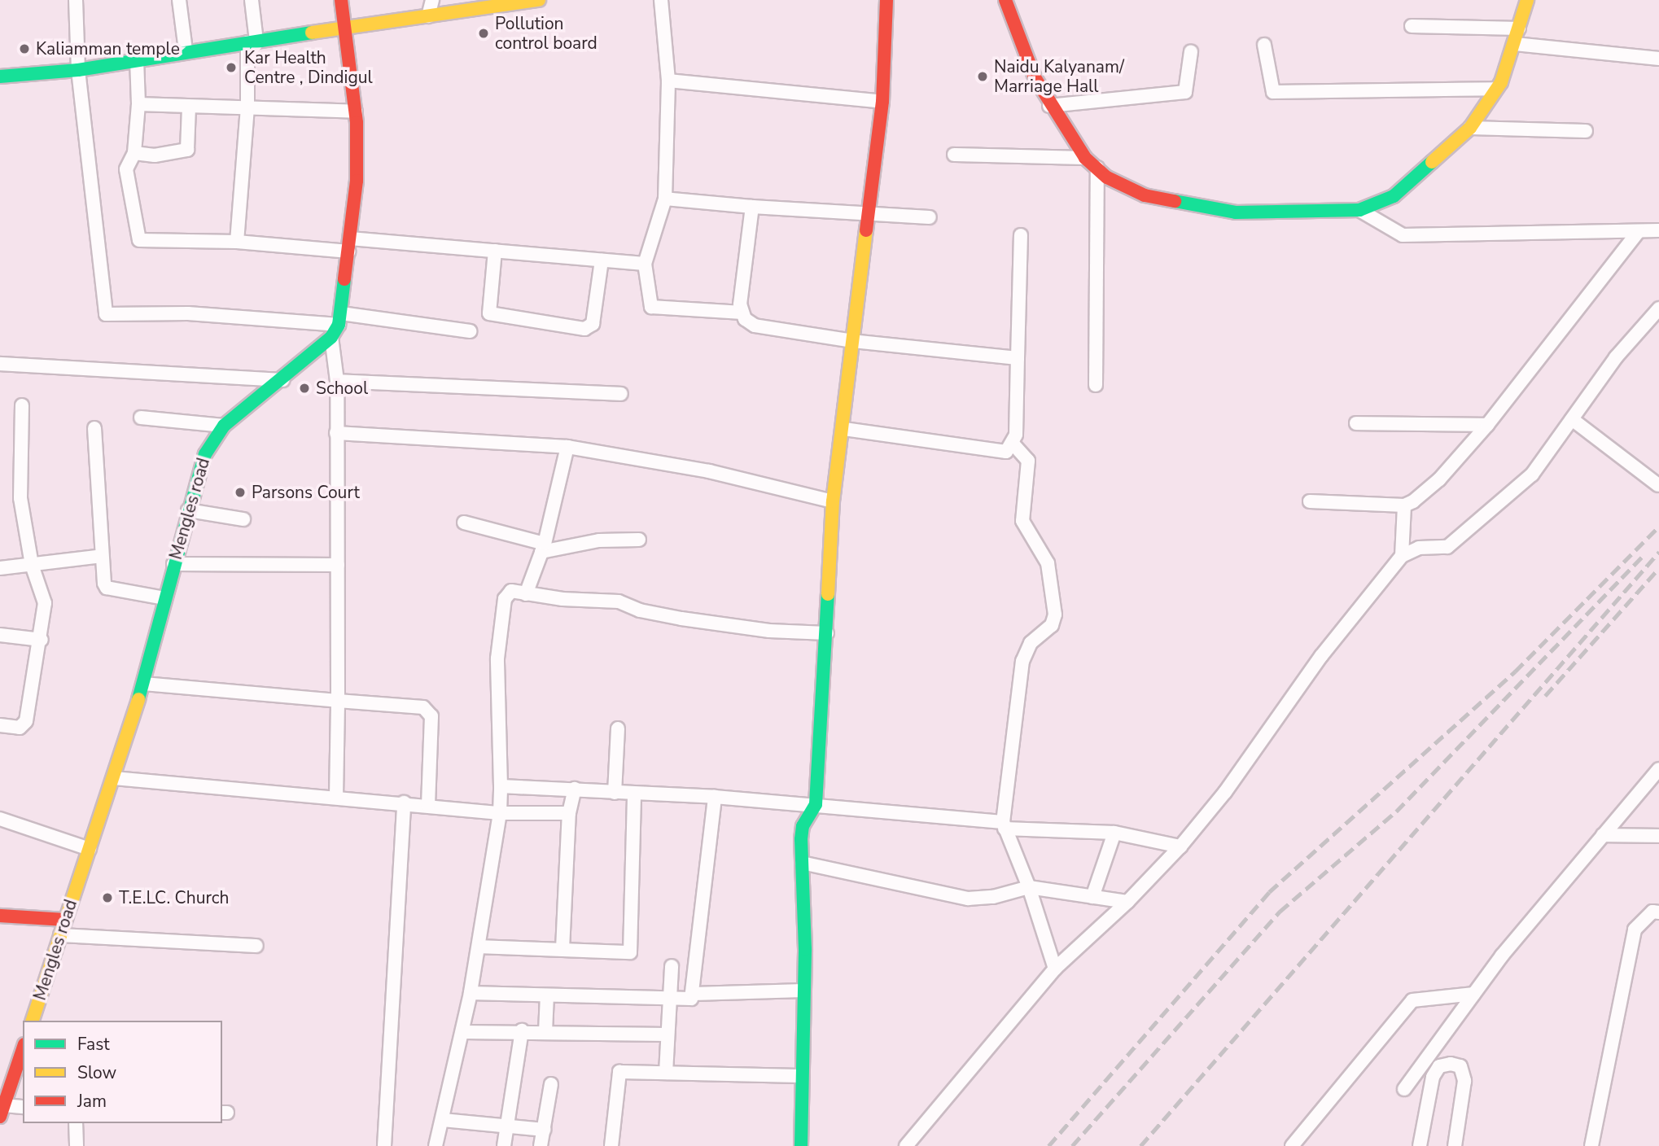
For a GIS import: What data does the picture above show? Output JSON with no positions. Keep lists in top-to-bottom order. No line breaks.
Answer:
{"streets":{"main road":["Mengles road"]},"places":["Pollution control board","Kaliamman temple","Kar Health Centre , Dindigul","Naidu Kalyanam/ Marriage Hall","School","Parsons Court","T.E.LC. Church"],"legend":["Fast","Slow","Jam"]}
